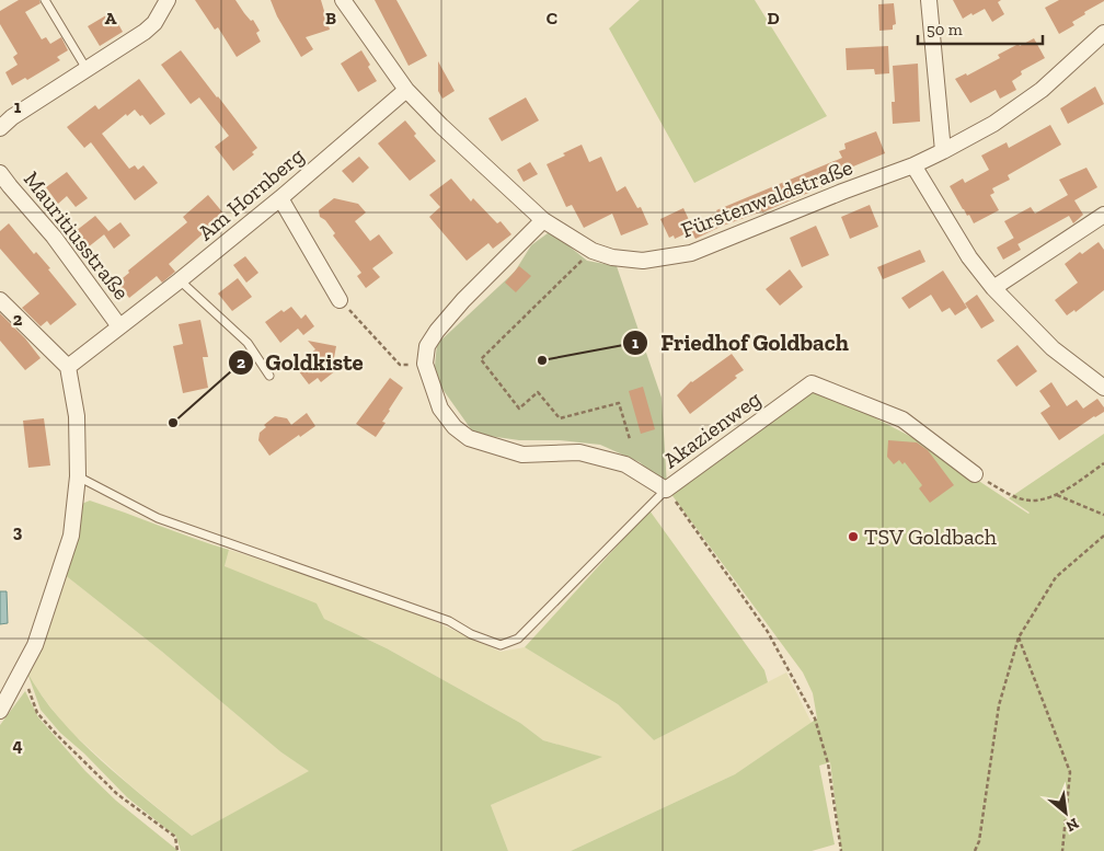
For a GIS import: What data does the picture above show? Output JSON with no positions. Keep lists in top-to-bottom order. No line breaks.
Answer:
{"streets":{"street":["Am Hornberg","Fürstenwaldstraße","Mauritiusstraße","Akazienweg"]},"crossings":[["Am Hornberg","Fürstenwaldstraße"],["Am Hornberg","Mauritiusstraße"]],"places":["Friedhof Goldbach","Goldkiste","TSV Goldbach"],"scale_bar":"50 m","north":"bottom right","grid":{"columns":["A","B","C","D"],"rows":["1","2","3","4"]}}
